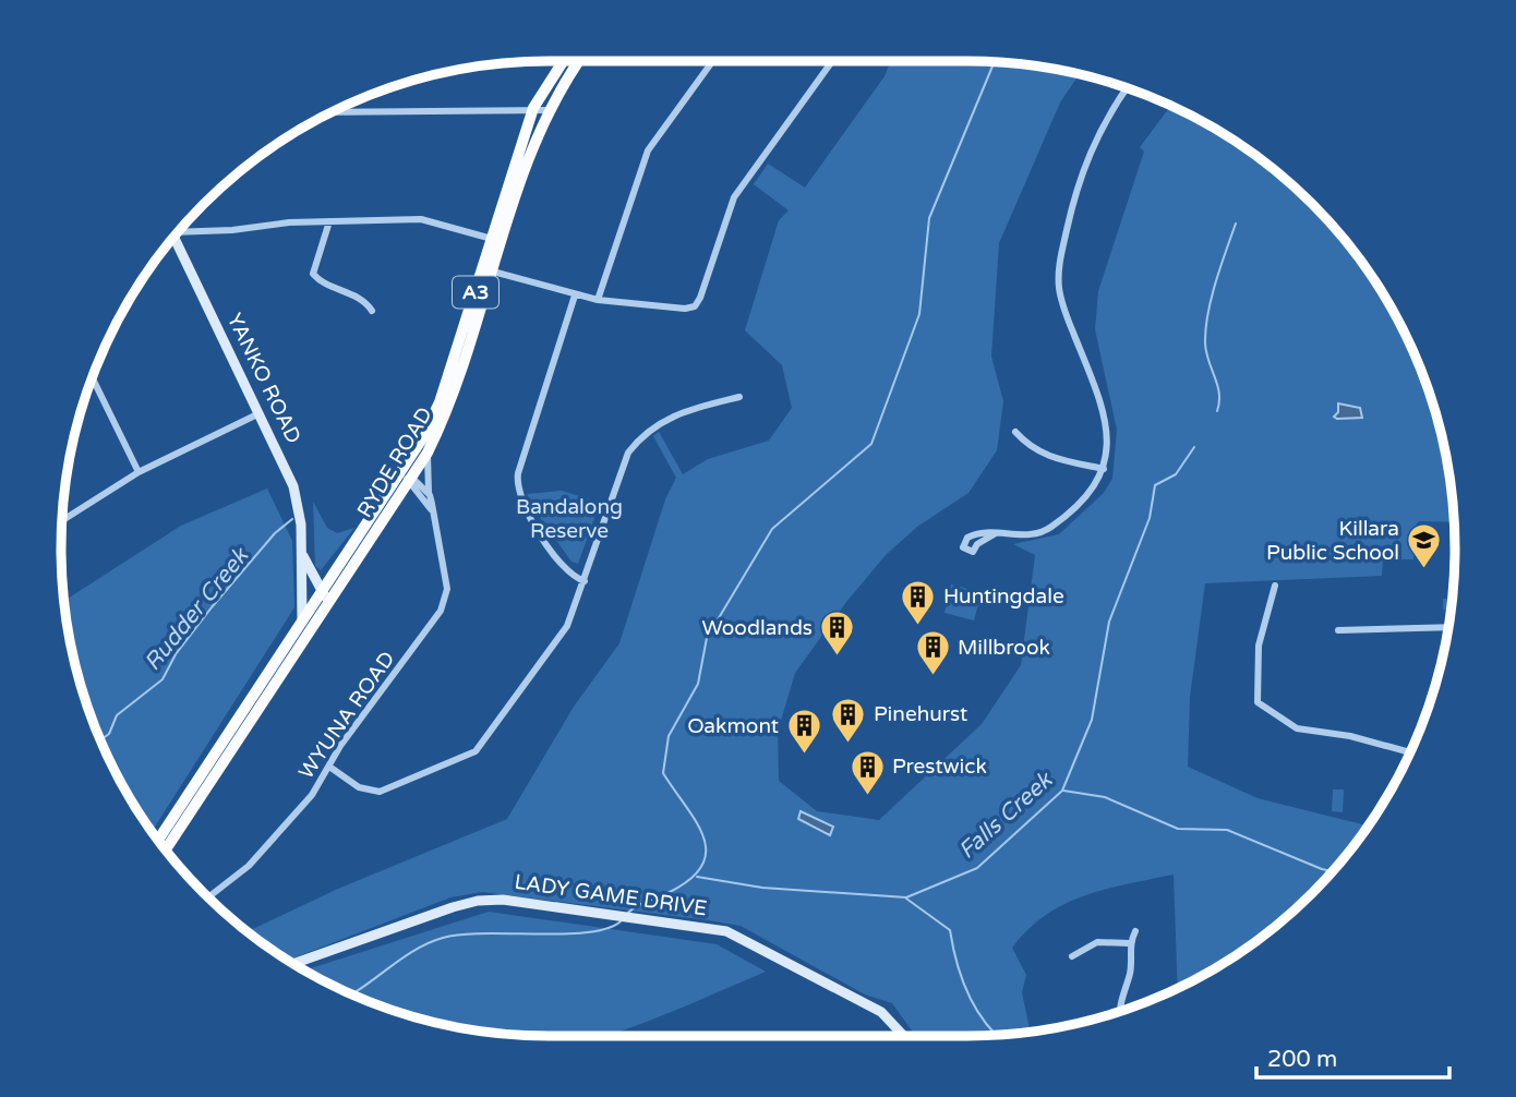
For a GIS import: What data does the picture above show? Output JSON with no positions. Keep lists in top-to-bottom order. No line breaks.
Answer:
{"streets":{"highway":["A3","RYDE ROAD"],"main road":["YANKO ROAD","LADY GAME DRIVE"],"street":["WYUNA ROAD"]},"crossings":[["YANKO ROAD","RYDE ROAD"],["RYDE ROAD","WYUNA ROAD"]],"water":["Rudder Creek","Falls Creek"],"parks":["Bandalong Reserve"],"places":{"school or university":["Killara Public School"],"building":["Huntingdale","Woodlands","Millbrook","Pinehurst","Oakmont","Prestwick"]},"scale_bar":"200 m"}
